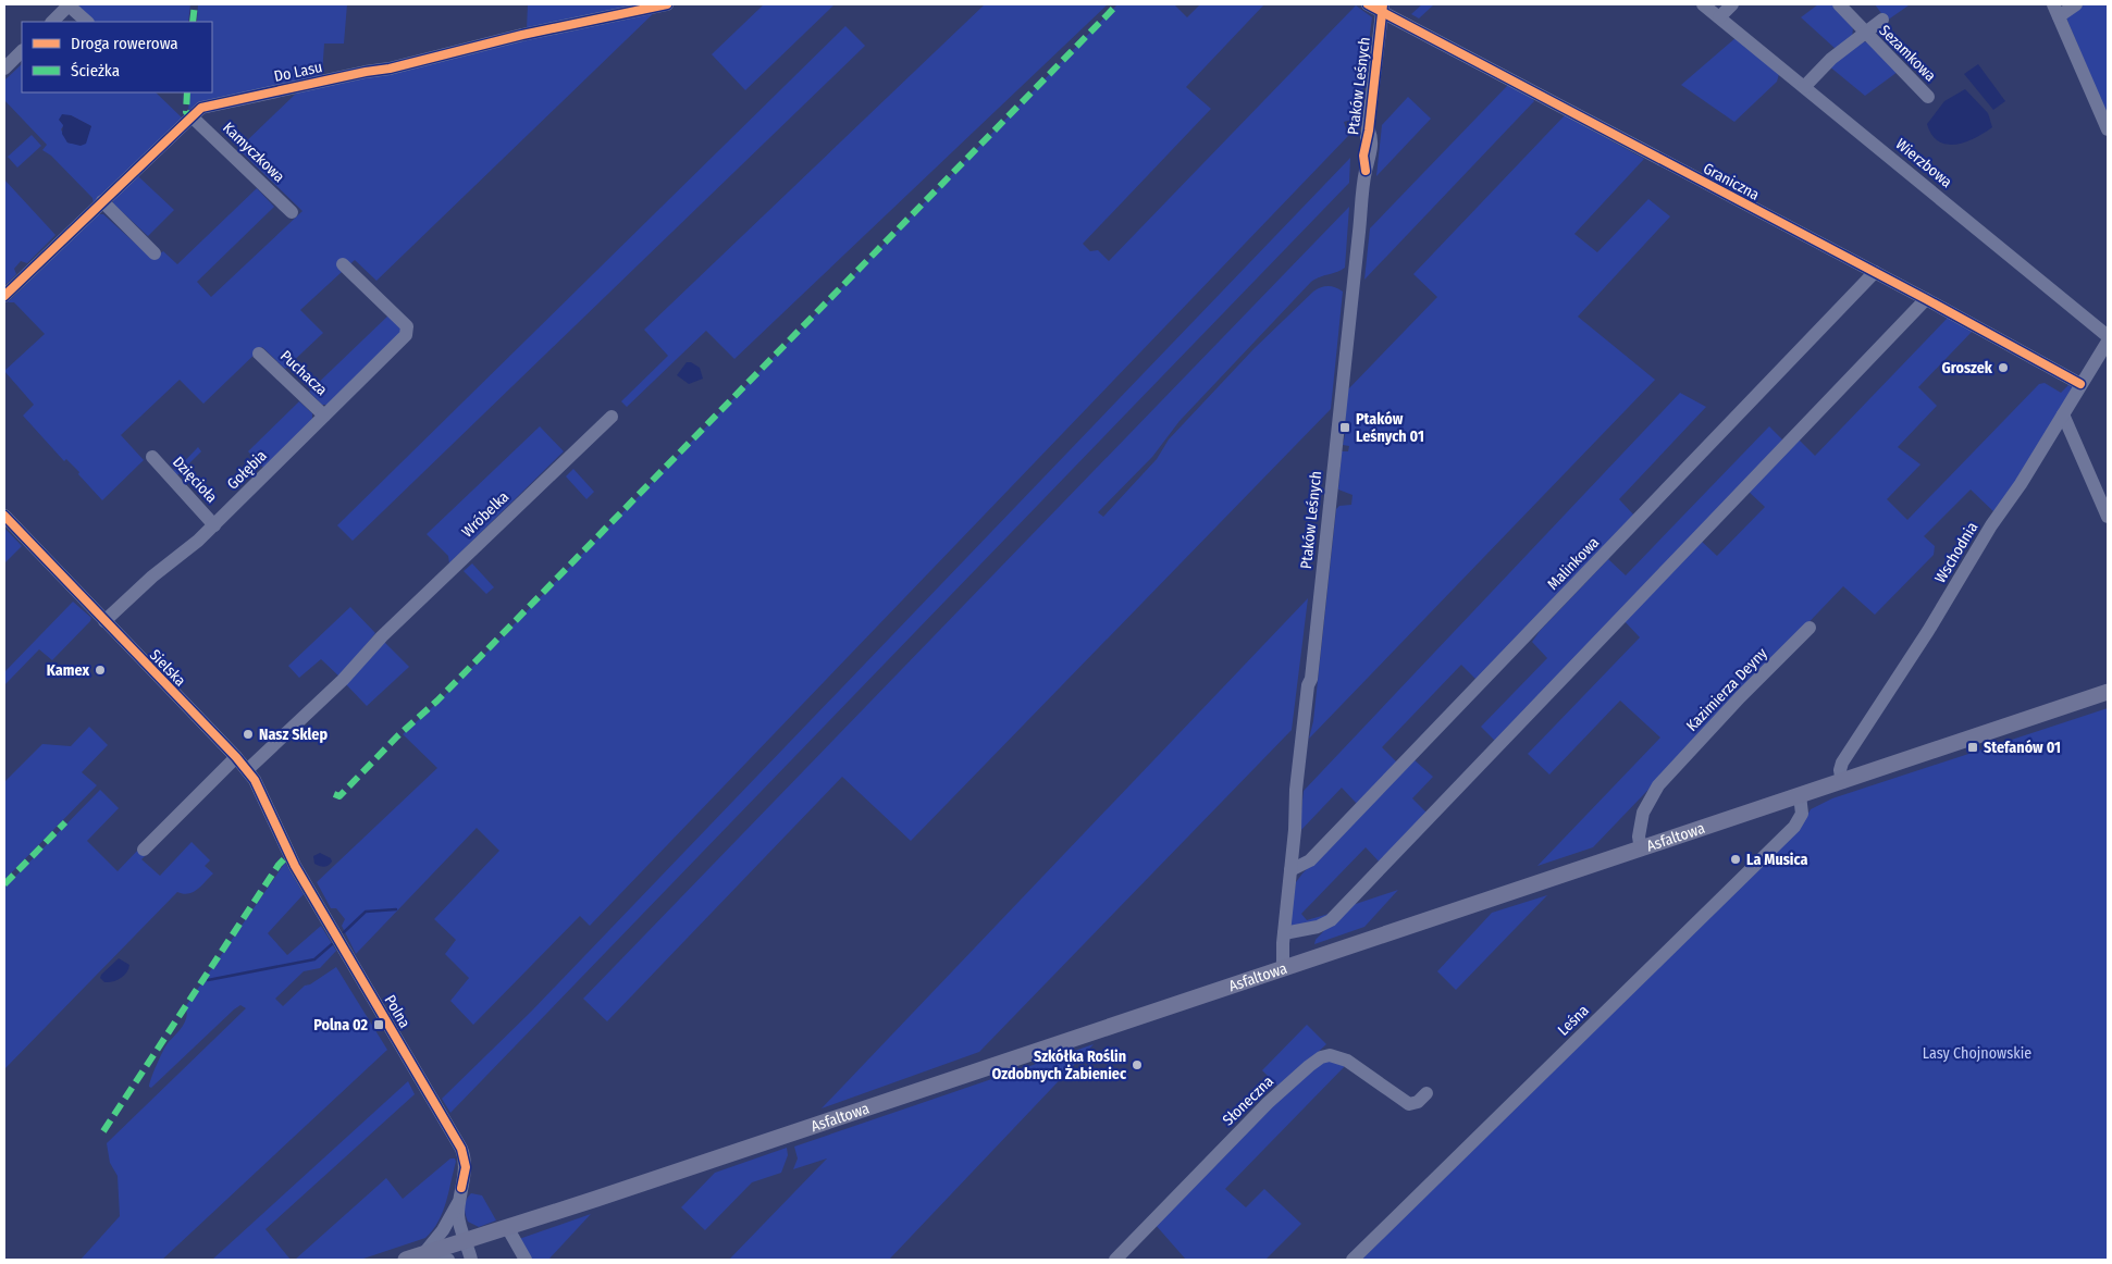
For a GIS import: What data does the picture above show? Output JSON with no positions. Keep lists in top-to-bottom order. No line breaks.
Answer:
{"streets":{"main road":["Asfaltowa"],"street":["Sezamkowa","Do Lasu","Ptaków Leśnych","Kamyczkowa","Wierzbowa","Graniczna","Puchacza","Gołębia","Dzięcioła","Wróbelka","Wschodnia","Malinkowa","Sielska","Kazimierza Deyny","Polna","Leśna","Słoneczna"]},"crossings":[["Sezamkowa","Wierzbowa"],["Do Lasu","Kamyczkowa"],["Ptaków Leśnych","Graniczna"],["Ptaków Leśnych","Malinkowa"],["Ptaków Leśnych","Asfaltowa"],["Graniczna","Wschodnia"],["Graniczna","Malinkowa"],["Puchacza","Gołębia"],["Gołębia","Dzięcioła"],["Gołębia","Sielska"],["Wróbelka","Sielska"],["Wschodnia","Asfaltowa"],["Sielska","Polna"],["Kazimierza Deyny","Asfaltowa"],["Asfaltowa","Polna"],["Asfaltowa","Leśna"]],"parks":["Lasy Chojnowskie"],"places":{"other":["Groszek","Kamex","Nasz Sklep","La Musica","Szkółka Roślin Ozdobnych Żabieniec"],"transit":["Ptaków Leśnych 01","Stefanów 01","Polna 02"]},"legend":["Droga rowerowa","Ścieżka"]}
